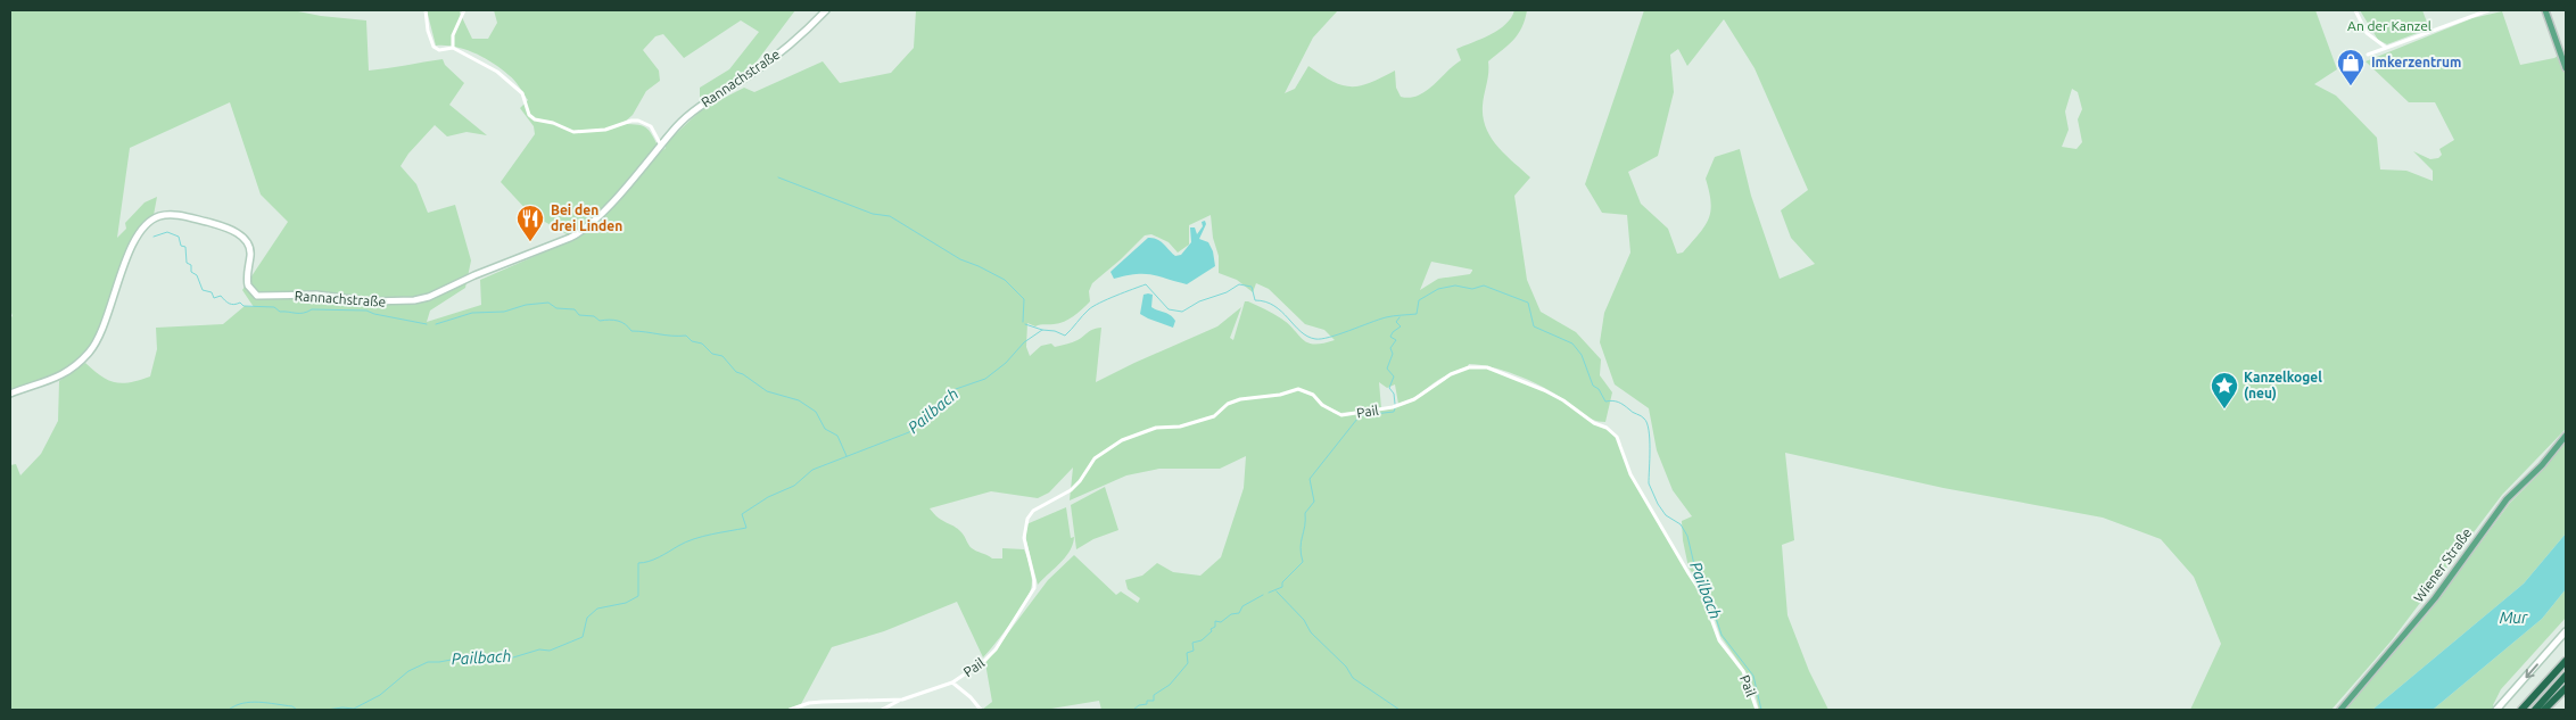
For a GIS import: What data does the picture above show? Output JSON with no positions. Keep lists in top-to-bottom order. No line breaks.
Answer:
{"streets":{"main road":["Wiener Straße"],"street":["Rannachstraße","Pail"]},"water":["Pailbach","Mur"],"parks":["An der Kanzel"],"places":{"shop":["Imkerzentrum"],"restaurant":["Bei den drei Linden"],"place":["Kanzelkogel (neu)"]}}
